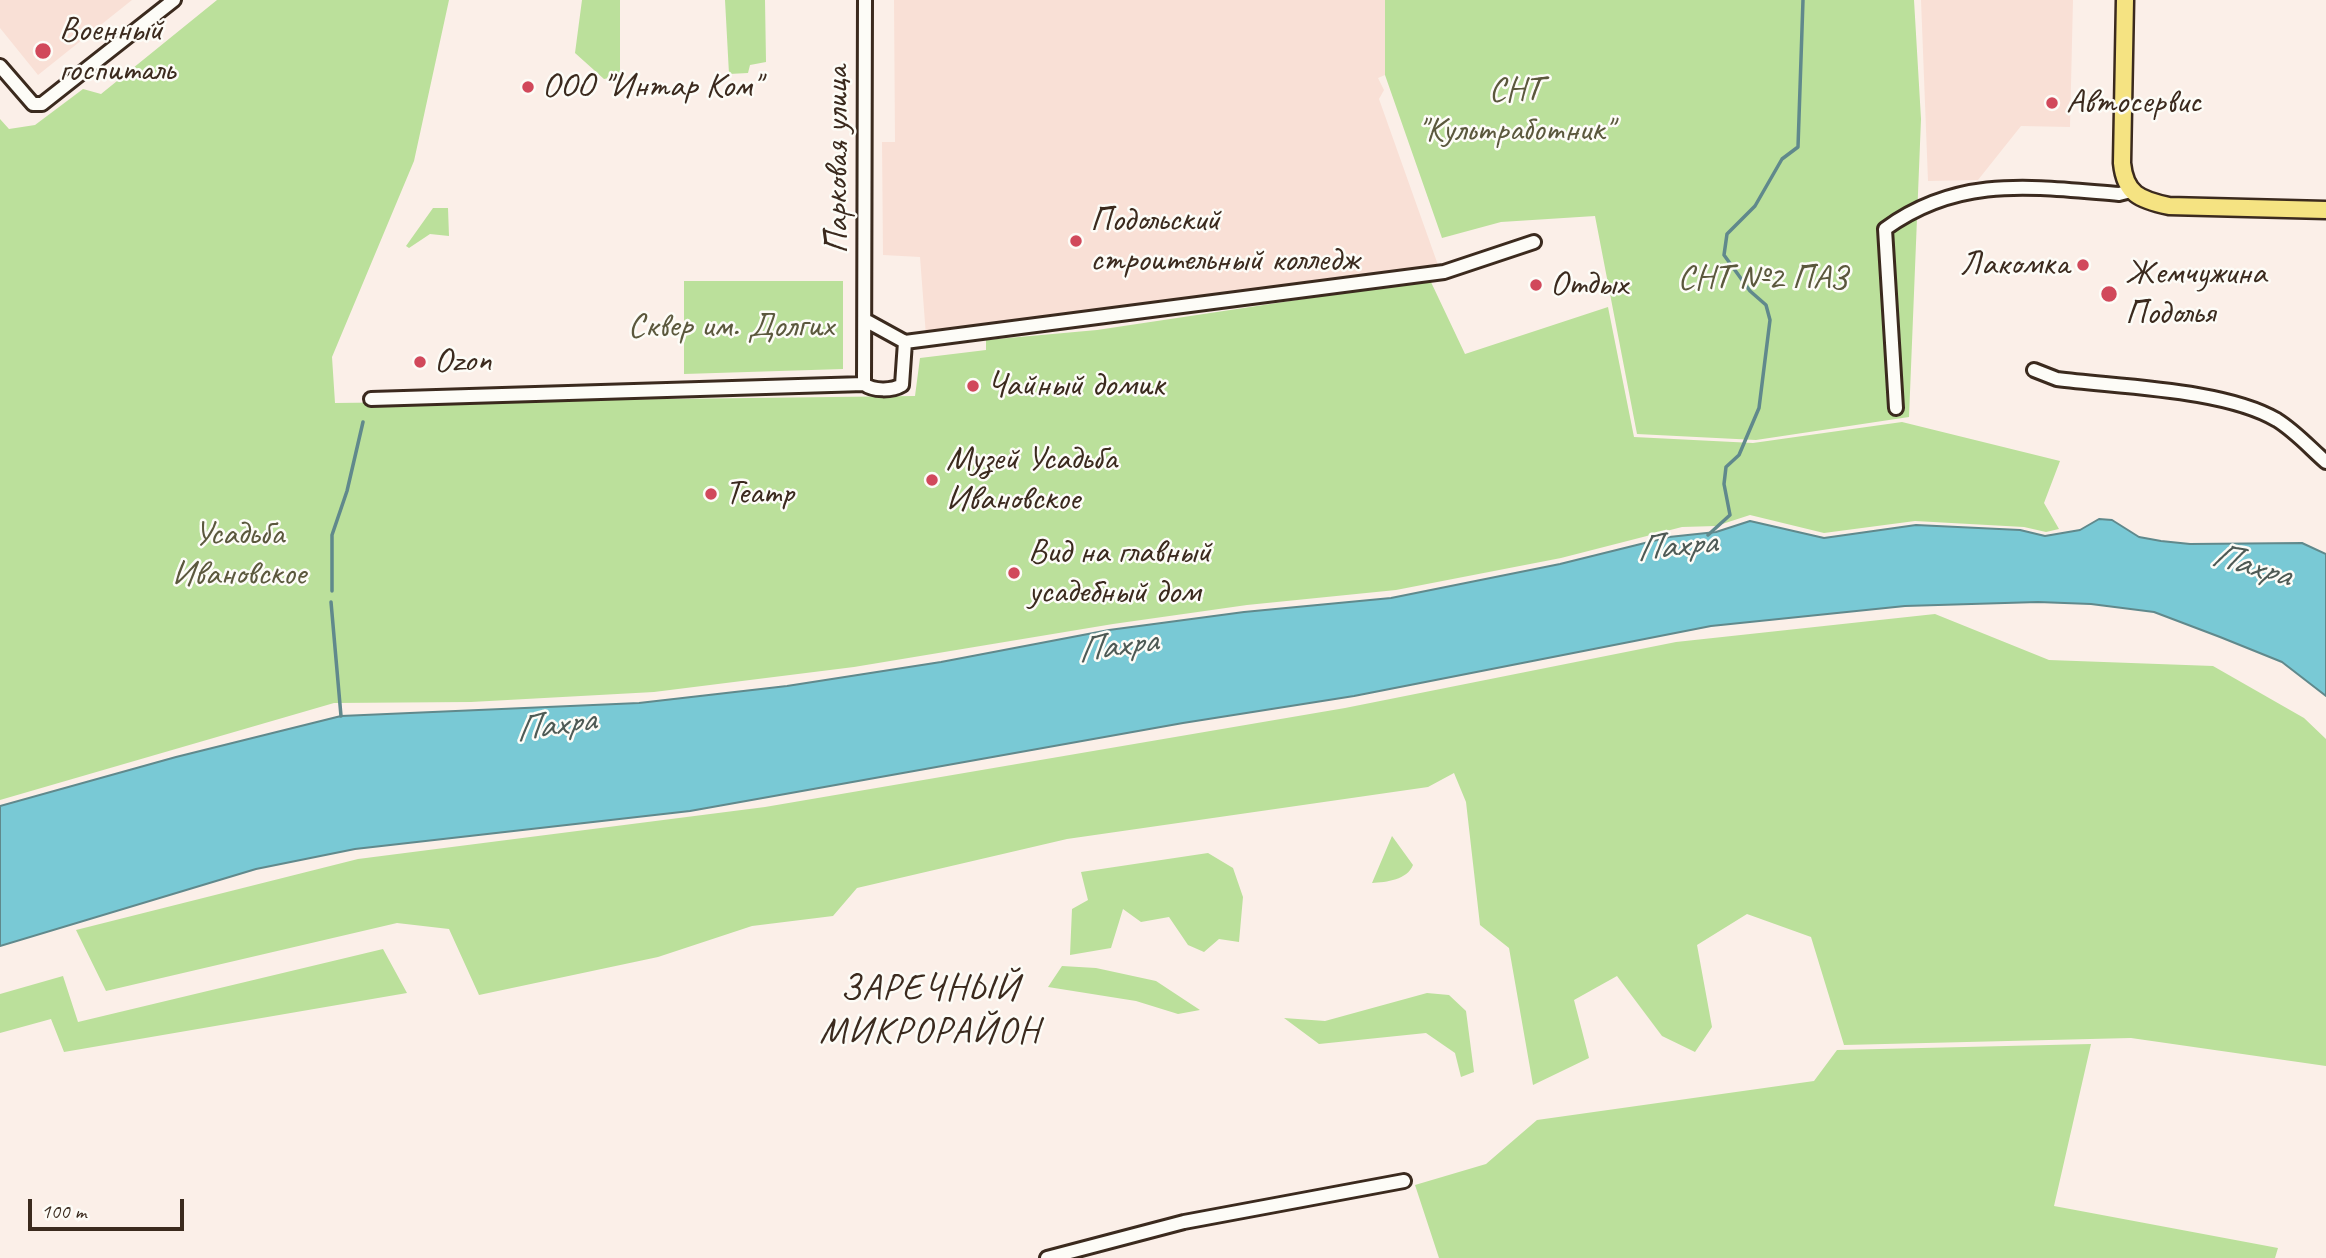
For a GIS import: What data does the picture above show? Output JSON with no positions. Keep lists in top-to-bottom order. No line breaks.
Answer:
{"streets":{"street":["Парковая улица"]},"districts":["ЗАРЕЧНЫЙ МИКРОРАЙОН"],"water":["Пахра"],"parks":["СНТ \"Культработник\"","СНТ №2 ПАЗ","Сквер им. Долгих","Усадьба Ивановское"],"places":["Военный госпиталь","ООО \"Интар Ком\"","Автосервис","Подольский строительный колледж","Лакомка","Отдых","Жемчужина Подолья","Ozon","Чайный домик","Музей Усадьба Ивановское","Театр","Вид на главный усадебный дом"],"scale_bar":"100 m"}
